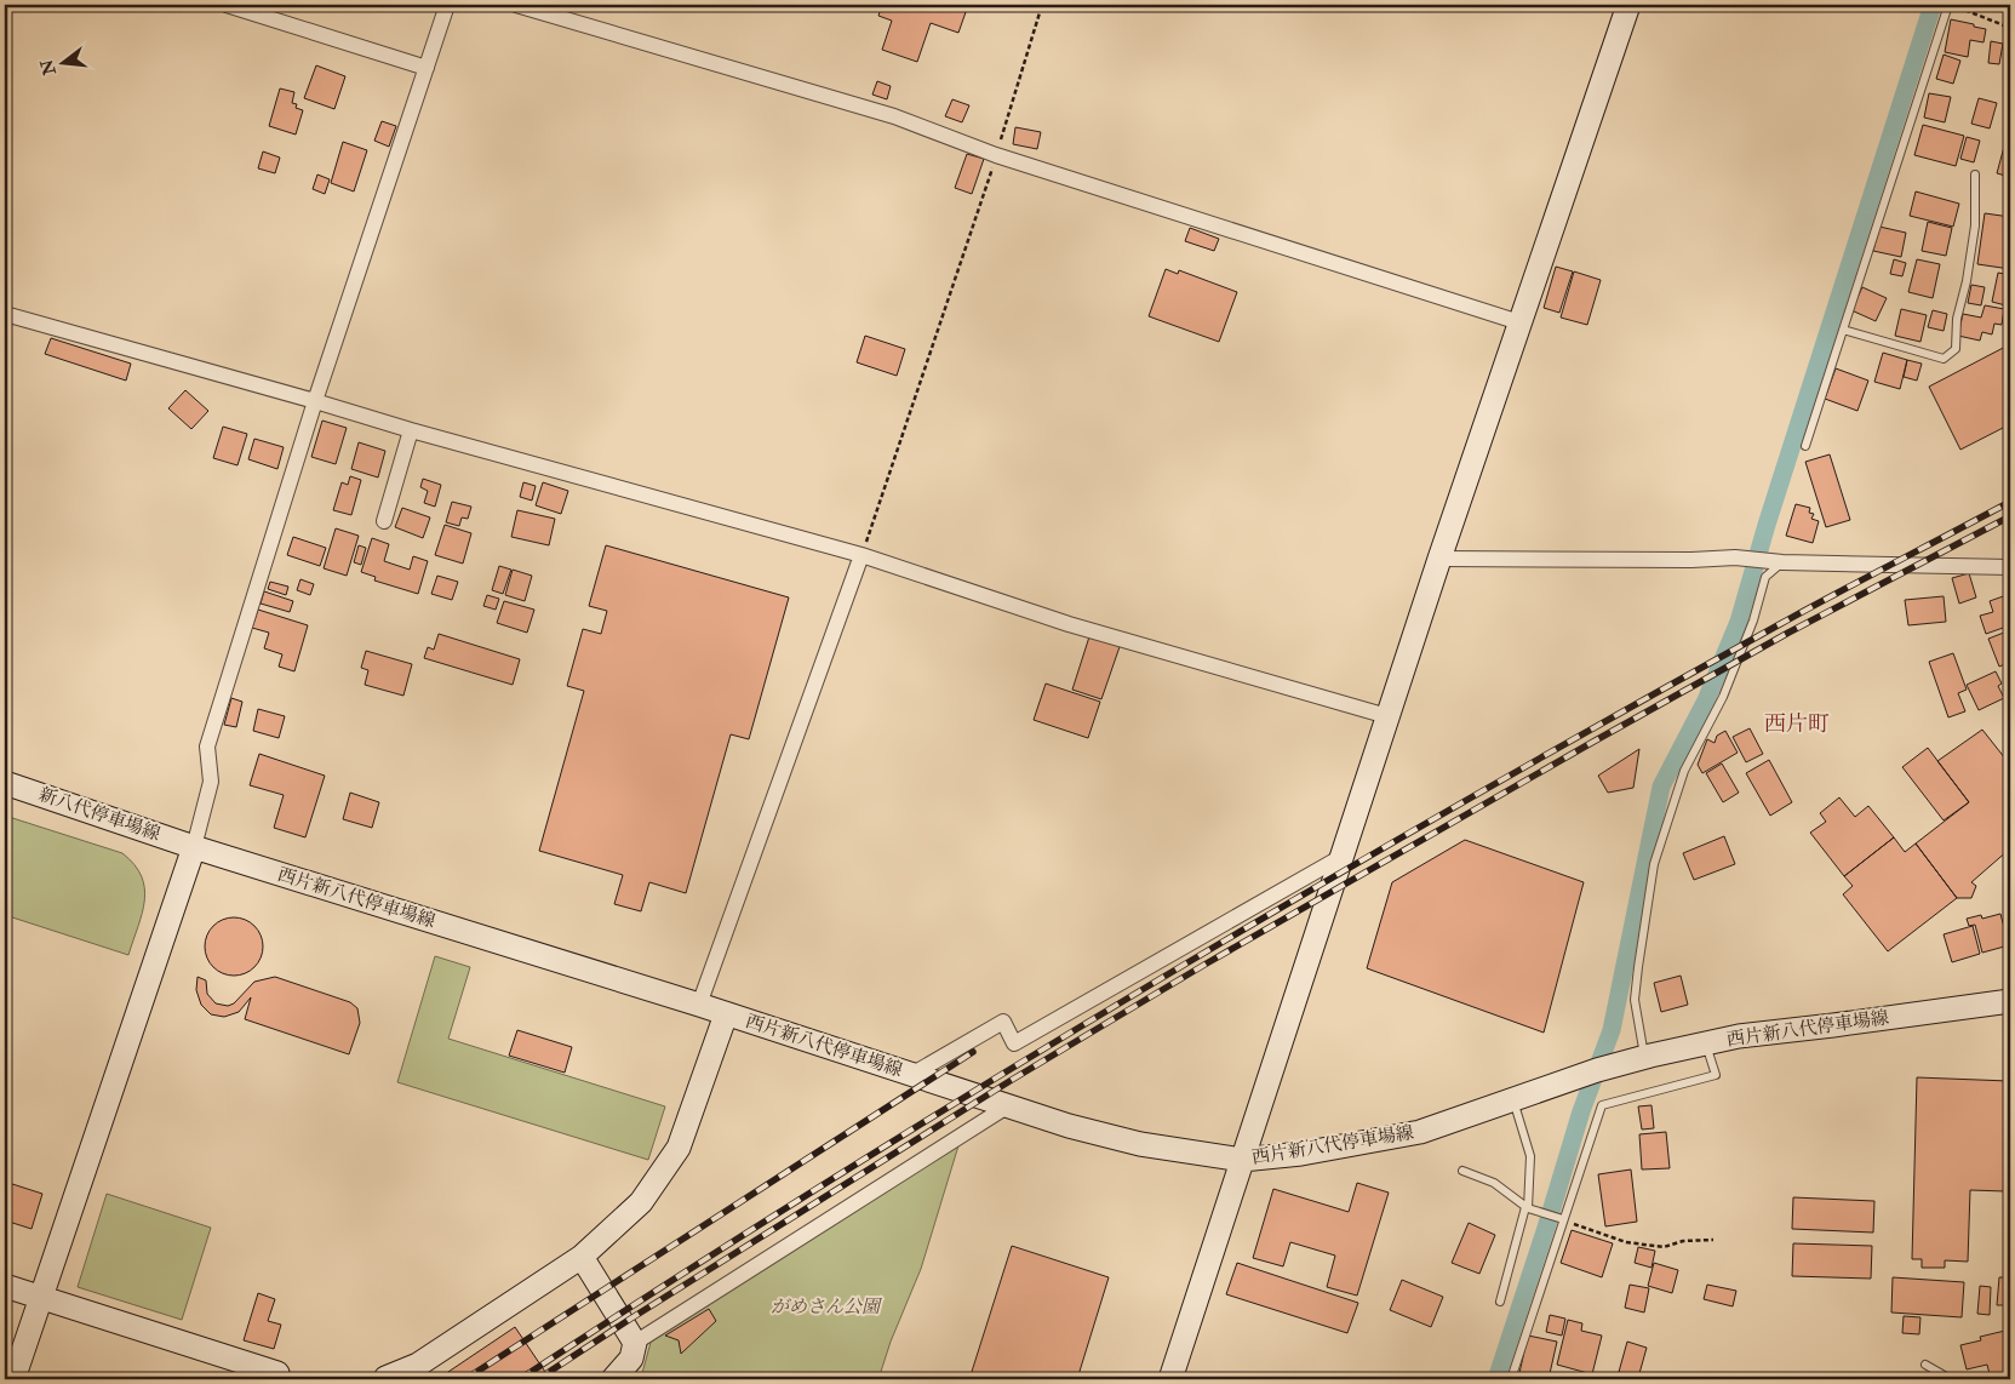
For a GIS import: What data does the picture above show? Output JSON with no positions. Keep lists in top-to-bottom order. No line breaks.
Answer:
{"streets":{"main road":["新八代停車場線","西片新八代停車場線"]},"crossings":[["新八代停車場線","西片新八代停車場線"]],"districts":["西片町"],"parks":["がめさん公園"],"north":"left"}
